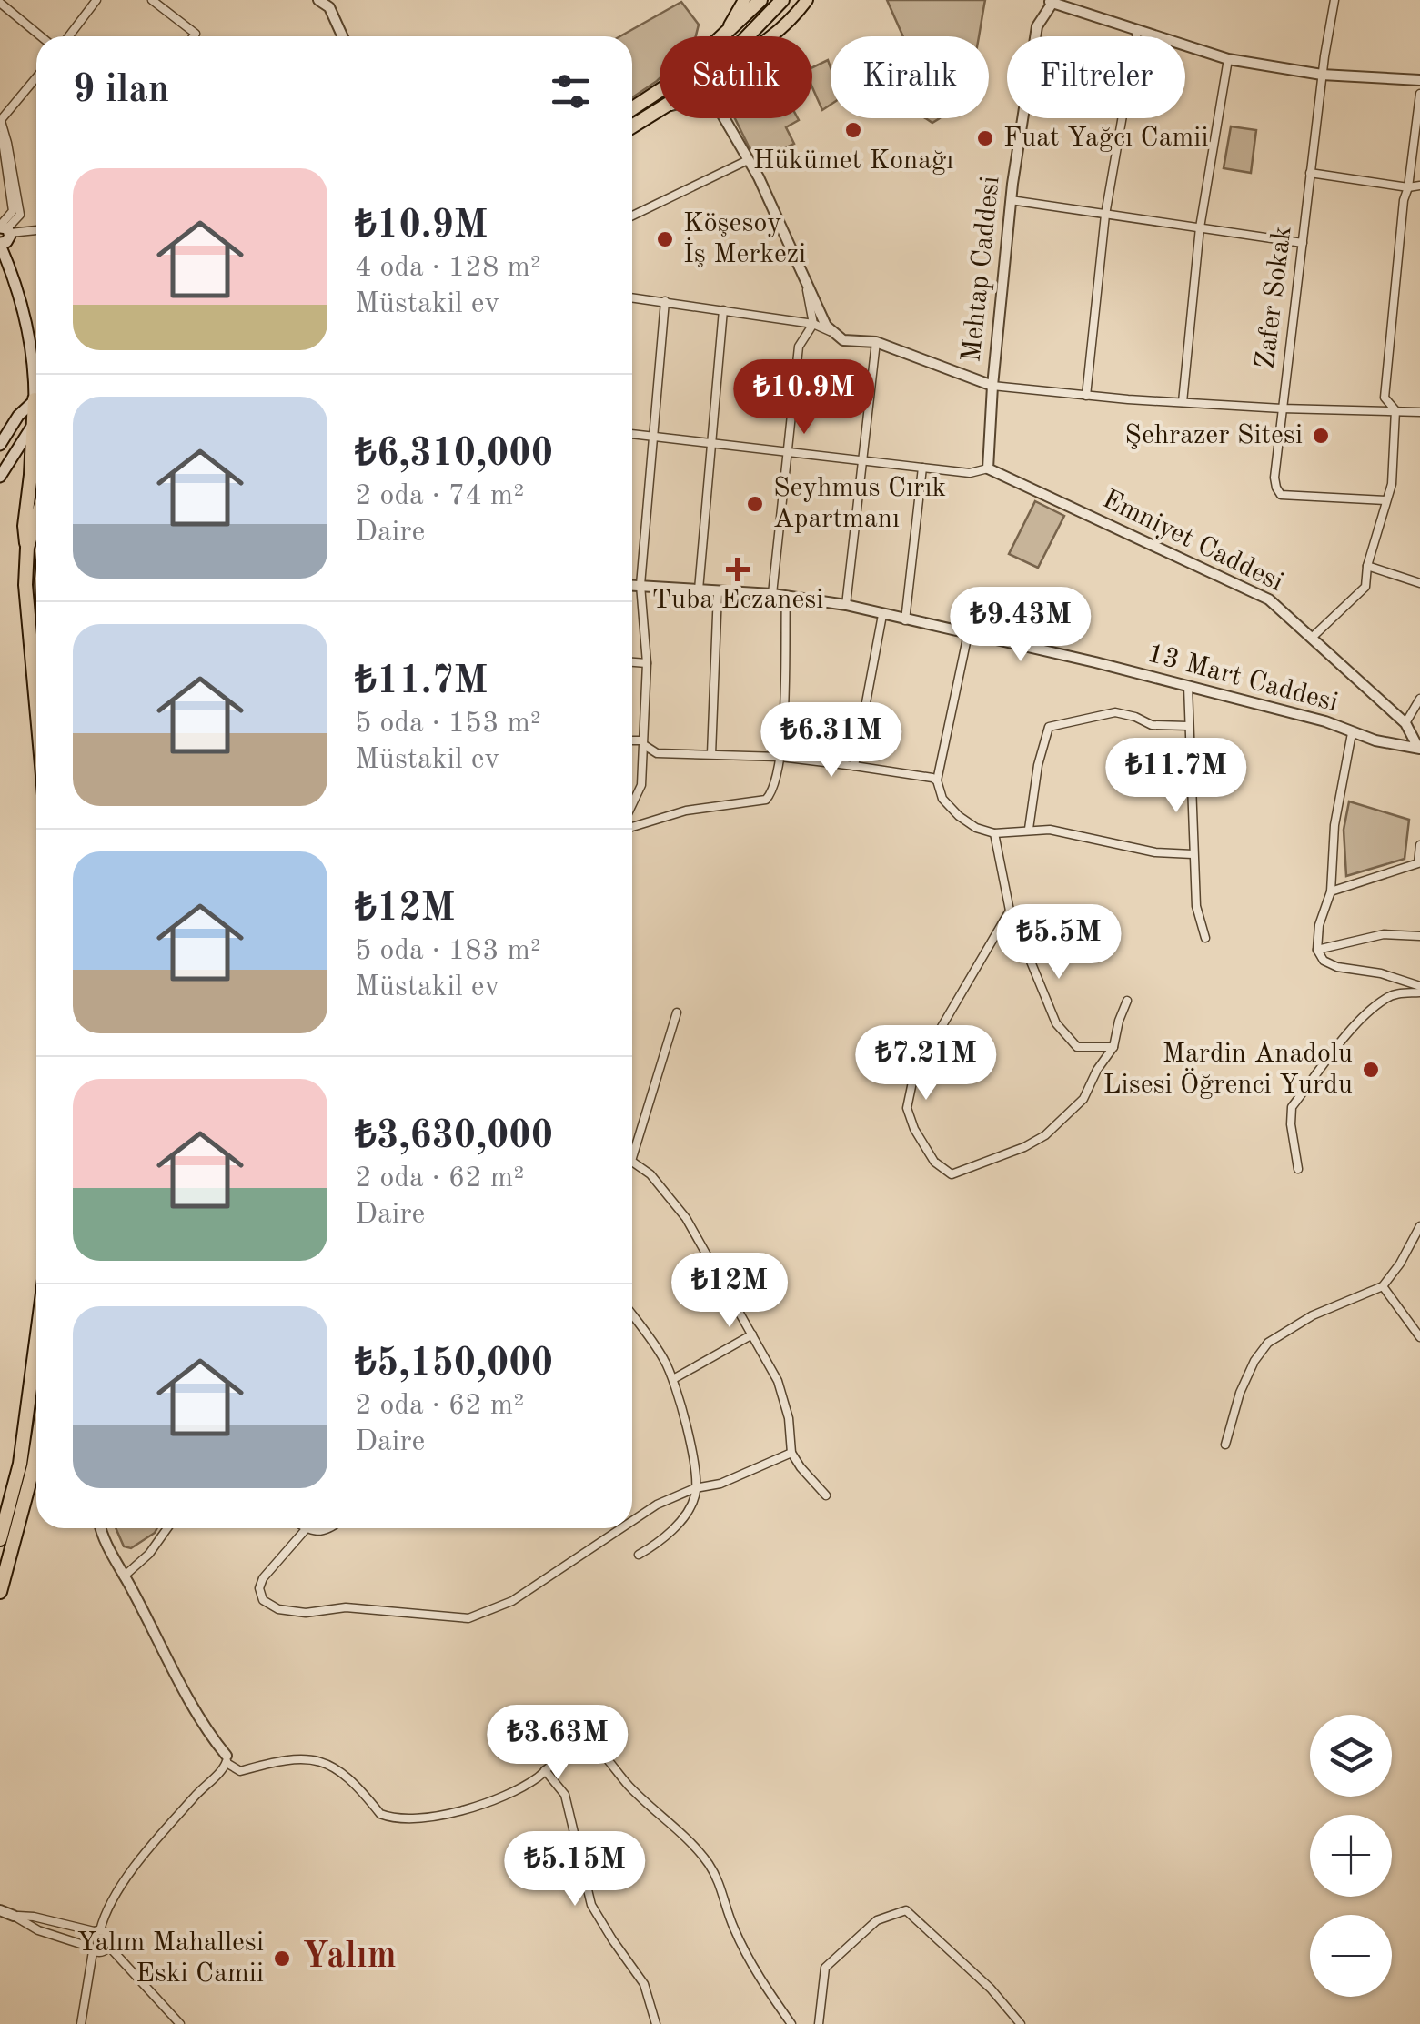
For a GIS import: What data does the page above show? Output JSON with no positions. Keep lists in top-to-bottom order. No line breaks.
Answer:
{"streets":{"street":["Mehtap Caddesi","Zafer Sokak","Emniyet Caddesi","13 Mart Caddesi"]},"crossings":[["Emniyet Caddesi","13 Mart Caddesi"]],"districts":["Yalım"],"places":{"other":["Hükümet Konağı","Fuat Yağcı Camii","Köşesoy İş Merkezi","Şehrazer Sitesi","Seyhmus Cırık Apartmanı","Mardin Anadolu Lisesi Öğrenci Yurdu","Yalım Mahallesi Eski Camii"],"health":["Tuba Eczanesi"]},"page":{"chip":["Satılık","Kiralık","Filtreler"],"heading":"9 ilan","list":[{"name":"₺10.9M","note":"4 oda · 128 m² · Müstakil ev"},{"name":"₺6,310,000","note":"2 oda · 74 m² · Daire"},{"name":"₺11.7M","note":"5 oda · 153 m² · Müstakil ev"},{"name":"₺12M","note":"5 oda · 183 m² · Müstakil ev"},{"name":"₺3,630,000","note":"2 oda · 62 m² · Daire"},{"name":"₺5,150,000","note":"2 oda · 62 m² · Daire"}],"price":["₺10.9M","₺9.43M","₺6.31M","₺11.7M","₺5.5M","₺7.21M","₺12M","₺3.63M","₺5.15M"],"map_buttons":["+","−"]}}
